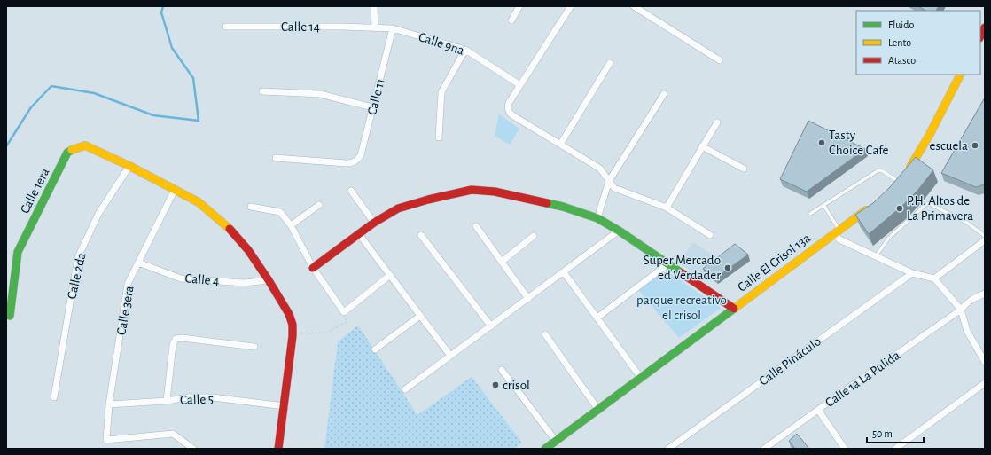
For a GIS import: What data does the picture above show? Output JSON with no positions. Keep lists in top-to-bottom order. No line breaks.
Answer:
{"streets":{"street":["Calle 14","Calle 9na","Calle 11","Calle 1era","Calle El Crisol 13a","Calle 2da","Calle 4","Calle 3era","Calle Pináculo","Calle 1a La Pulida","Calle 5"]},"crossings":[["Calle 14","Calle 9na"],["Calle 9na","Calle 11"],["Calle 1era","Calle 2da"],["Calle 4","Calle 3era"],["Calle 3era","Calle 5"]],"parks":["parque recreativo el crisol"],"places":["Tasty Choice Cafe","escuela","P.H. Altos de La Primavera","Super Mercado ed Verdader","crisol"],"legend":["Fluido","Lento","Atasco"],"scale_bar":"50 m"}
